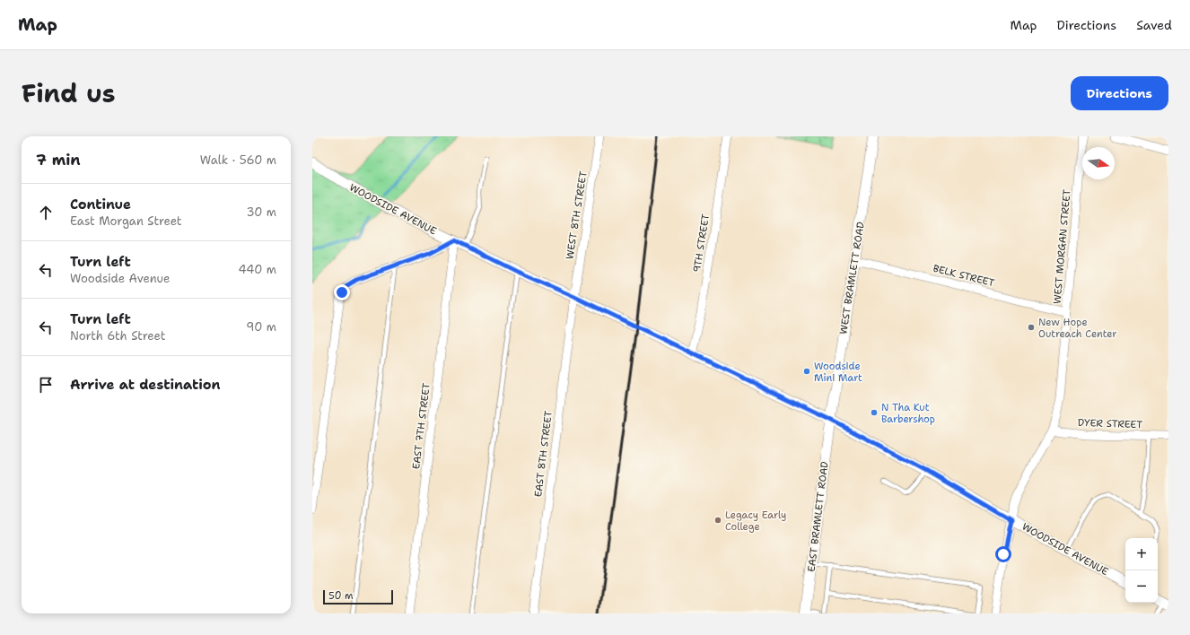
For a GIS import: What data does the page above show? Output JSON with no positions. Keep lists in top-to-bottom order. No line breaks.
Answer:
{"streets":{"street":["WOODSIDE AVENUE","WEST 8TH STREET","9TH STREET","WEST MORGAN STREET","BELK STREET","WEST BRAMLETT ROAD","DYER STREET","EAST 7TH STREET","EAST 8TH STREET","EAST BRAMLETT ROAD"]},"crossings":[["WOODSIDE AVENUE","WEST 8TH STREET"],["WOODSIDE AVENUE","9TH STREET"],["WOODSIDE AVENUE","WEST MORGAN STREET"],["WOODSIDE AVENUE","WEST BRAMLETT ROAD"],["WOODSIDE AVENUE","EAST 7TH STREET"],["WOODSIDE AVENUE","EAST 8TH STREET"],["WOODSIDE AVENUE","EAST BRAMLETT ROAD"],["WEST 8TH STREET","EAST 8TH STREET"],["WEST MORGAN STREET","BELK STREET"],["WEST MORGAN STREET","DYER STREET"],["BELK STREET","WEST BRAMLETT ROAD"],["WEST BRAMLETT ROAD","EAST BRAMLETT ROAD"]],"places":["New Hope Outreach Center","Woodside Mini Mart","N Tha Kut Barbershop","Legacy Early College"],"scale_bar":"50 m","north":"right","page":{"header":"Map","nav":["Map","Directions","Saved"],"title":"Find us","buttons":"Directions","heading":["7 min","Walk · 560 m"],"list":[["Continue","East Morgan Street","30 m"],["Turn left","Woodside Avenue","440 m"],["Turn left","North 6th Street","90 m"],"Arrive at destination"],"map_buttons":["+","−"],"scale":"50 m"}}
